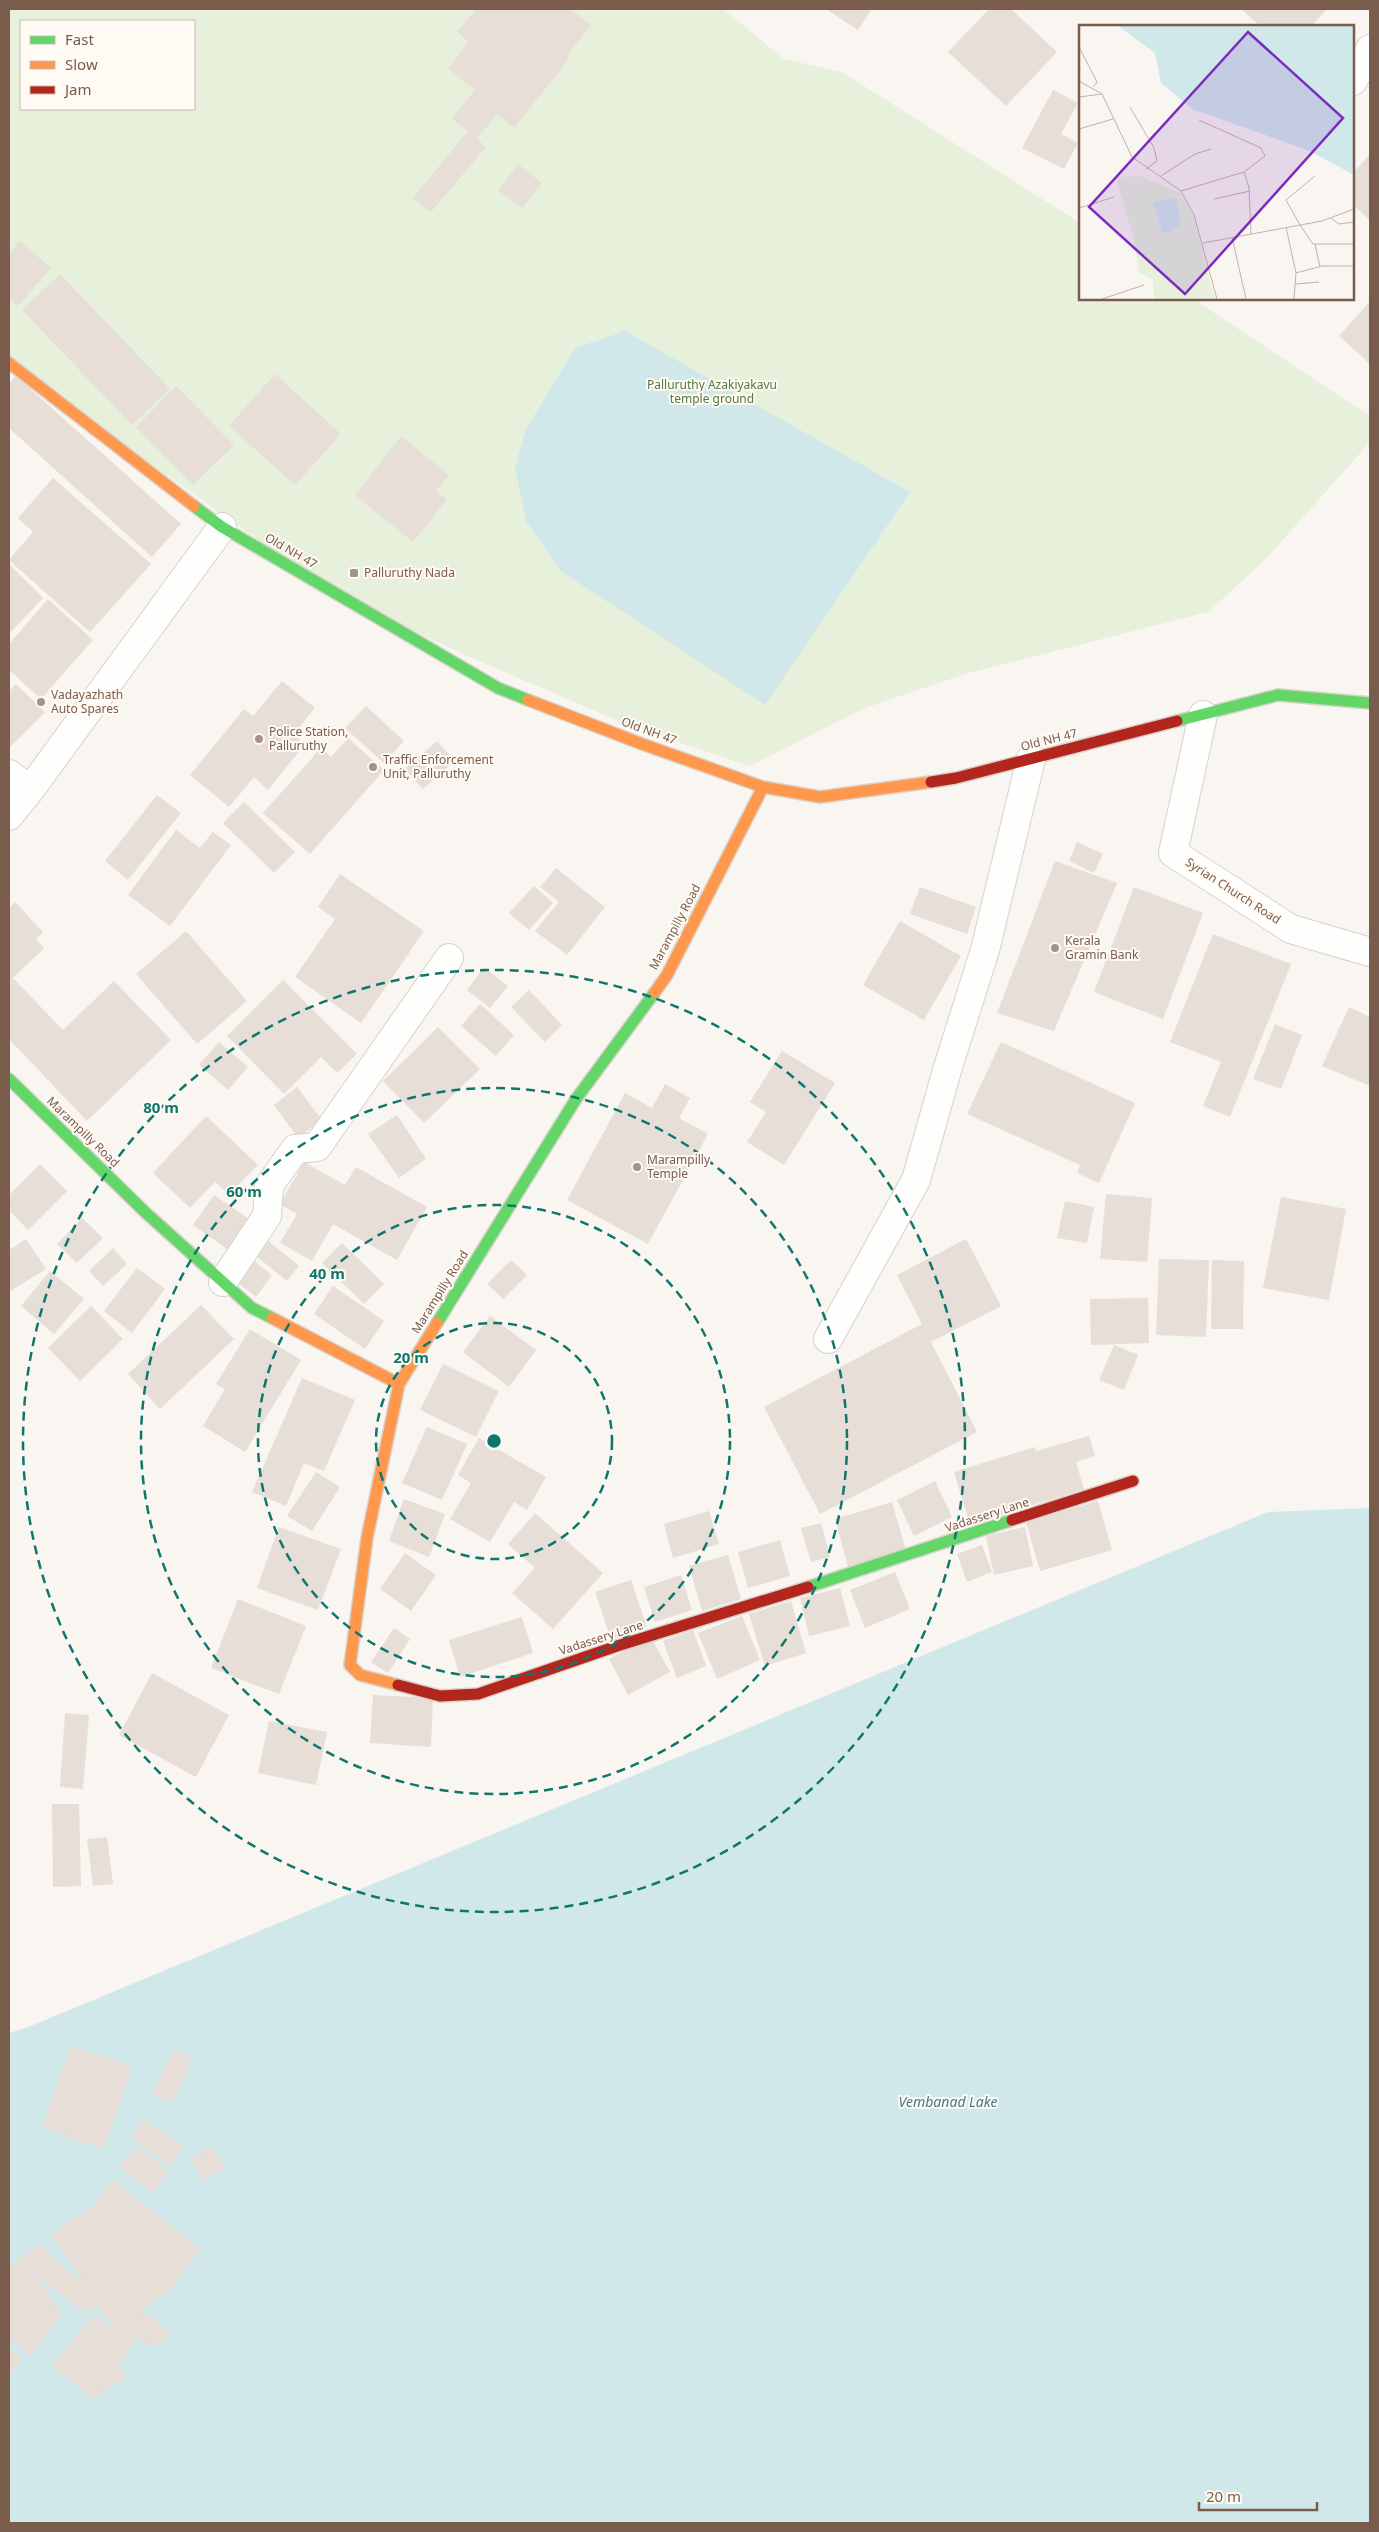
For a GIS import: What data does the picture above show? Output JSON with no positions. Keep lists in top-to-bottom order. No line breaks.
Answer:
{"streets":{"street":["Old NH 47","Syrian Church Road","Marampilly Road","Vadassery Lane"]},"crossings":[["Old NH 47","Syrian Church Road"],["Old NH 47","Marampilly Road"],["Marampilly Road","Vadassery Lane"]],"water":["Vembanad Lake"],"parks":["Palluruthy Azakiyakavu temple ground"],"places":{"transit":["Palluruthy Nada"],"other":["Vadayazhath Auto Spares","Police Station, Palluruthy","Traffic Enforcement Unit, Palluruthy","Kerala Gramin Bank","Marampilly Temple"]},"legend":["Fast","Slow","Jam"],"scale_bar":"20 m","rings":["80 m","60 m","40 m","20 m"]}
